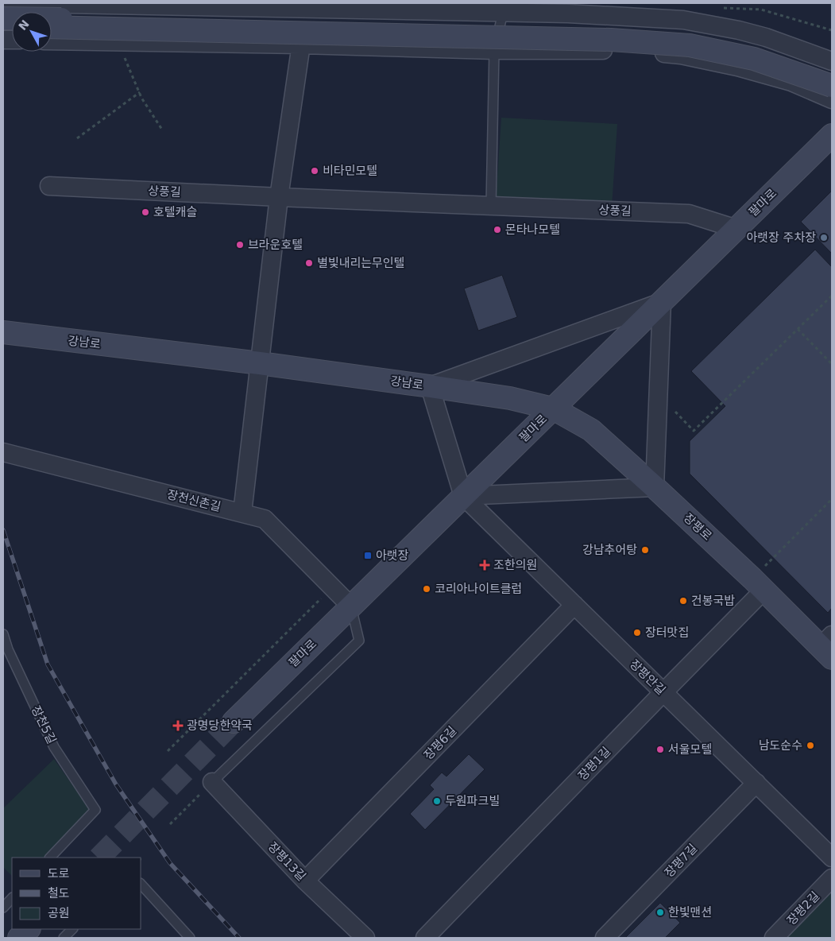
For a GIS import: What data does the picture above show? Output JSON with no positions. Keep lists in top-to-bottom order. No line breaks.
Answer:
{"streets":{"main road":["팔마로","강남로","장평로"],"street":["상풍길","장천신촌길","장평안길","장평6길","장평1길","장평7길","장평13길","장평2길"],"lane":["장천5길"]},"crossings":[["상풍길","팔마로"],["팔마로","강남로"],["팔마로","장천신촌길"],["팔마로","장평로"],["팔마로","장평안길"],["강남로","장평로"],["장평로","장평1길"],["장평안길","장평6길"],["장평안길","장평1길"],["장평안길","장평7길"],["장평6길","장평13길"]],"places":{"other":["비타민모텔","호텔캐슬","몬타나모텔","아랫장 주차장","브라운호텔","별빛내리는무인텔","강남추어탕","코리아나이트클럽","건봉국밥","장터맛집","남도순수","서울모텔","두원파크빌","한빛맨션"],"transit":["아랫장"],"health":["조한의원","광명당한약국"]},"legend":["도로","철도","공원"],"north":"top left"}
